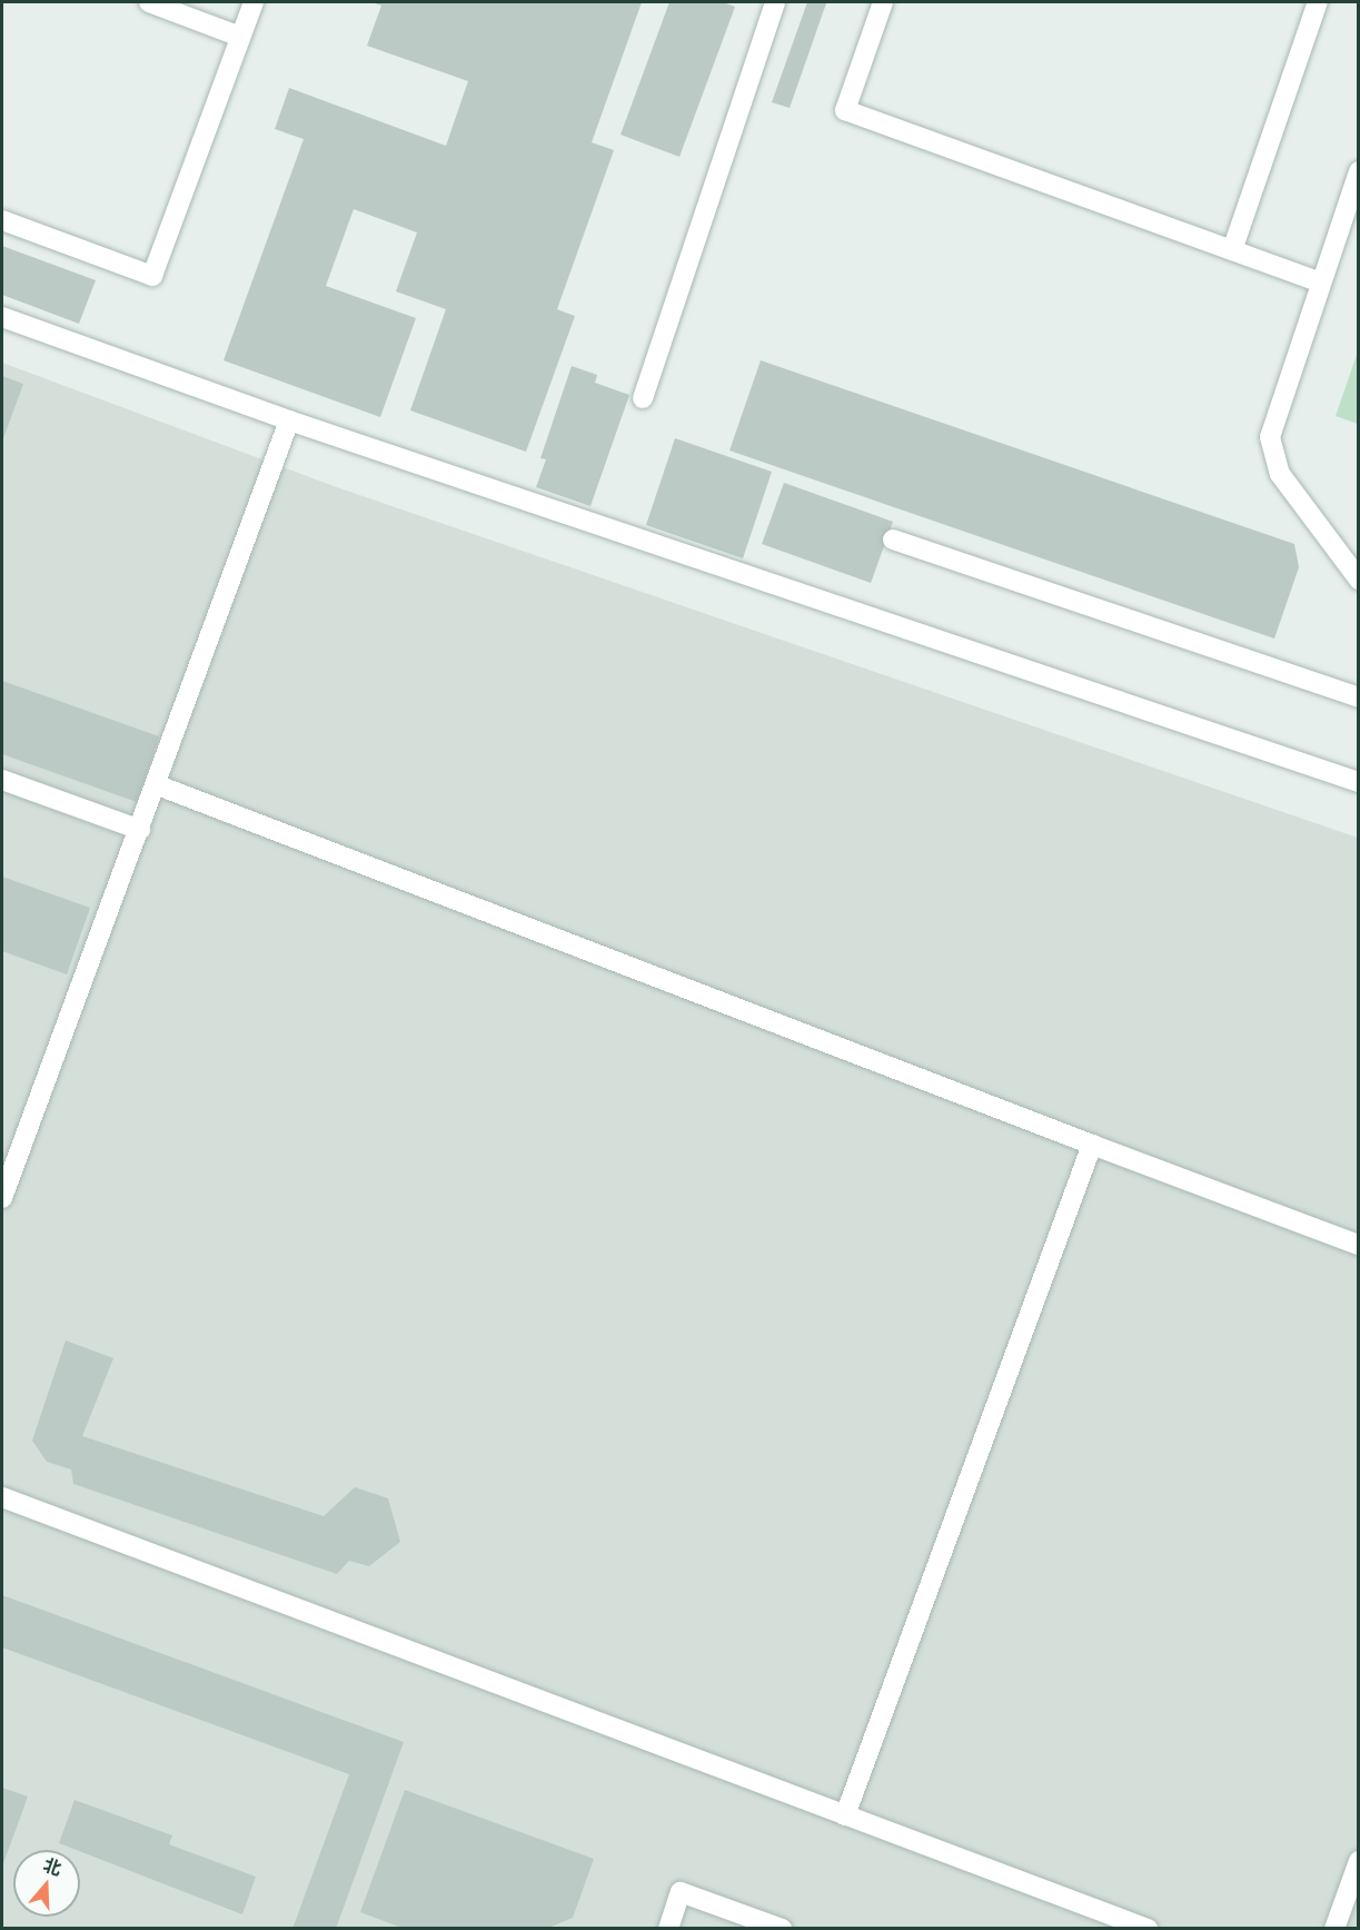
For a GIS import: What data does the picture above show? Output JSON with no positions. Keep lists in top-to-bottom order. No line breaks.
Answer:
{"north":"top"}
